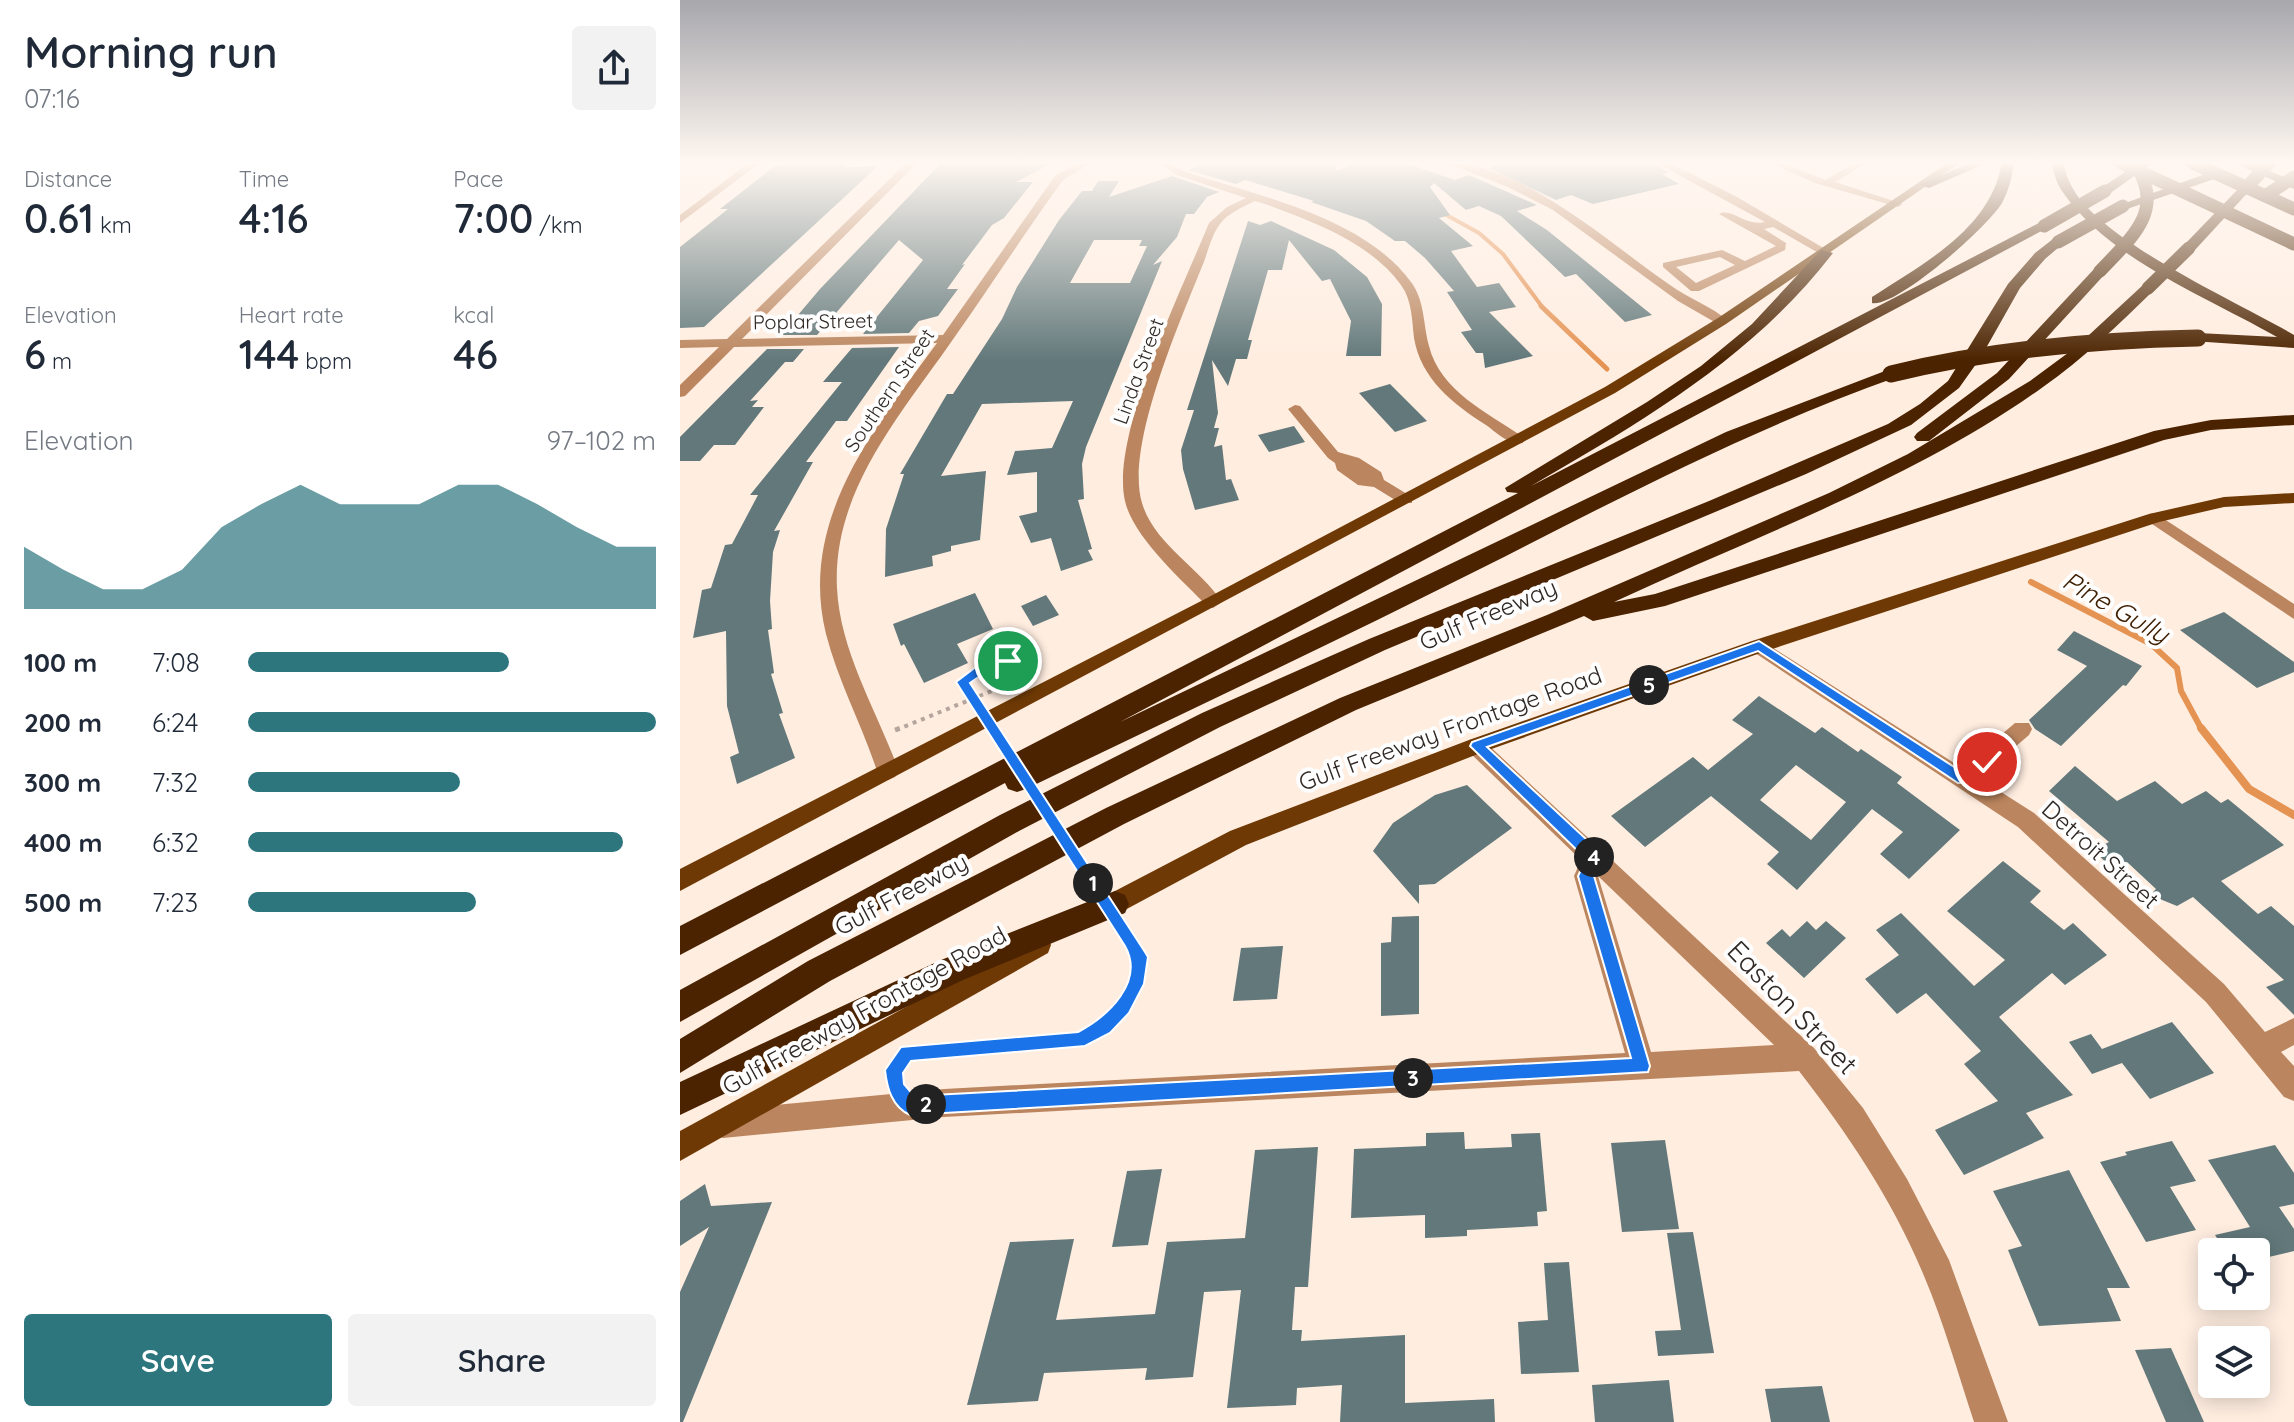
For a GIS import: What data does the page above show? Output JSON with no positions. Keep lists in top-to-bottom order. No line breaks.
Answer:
{"streets":{"highway":["Gulf Freeway"],"main road":["Gulf Freeway Frontage Road"],"street":["Poplar Street","Linda Street","Southern Street","Detroit Street","Easton Street"]},"crossings":[["Poplar Street","Southern Street"],["Gulf Freeway Frontage Road","Detroit Street"],["Gulf Freeway Frontage Road","Easton Street"]],"water":["Pine Gully"],"page":{"heading":["Morning run","07:16"],"stats":[["Distance","0.61 km"],["Time","4:16"],["Pace","7:00 /km"],["Elevation","6 m"],["Heart rate","144 bpm"],["kcal","46"]],"chart":["Elevation","97–102 m"],"list":[{"name":"100 m","note":"7:08"},{"name":"200 m","note":"6:24"},{"name":"300 m","note":"7:32"},{"name":"400 m","note":"6:32"},{"name":"500 m","note":"7:23"}],"pins":["5","4","1","3","2"],"buttons":["Save","Share"]}}
